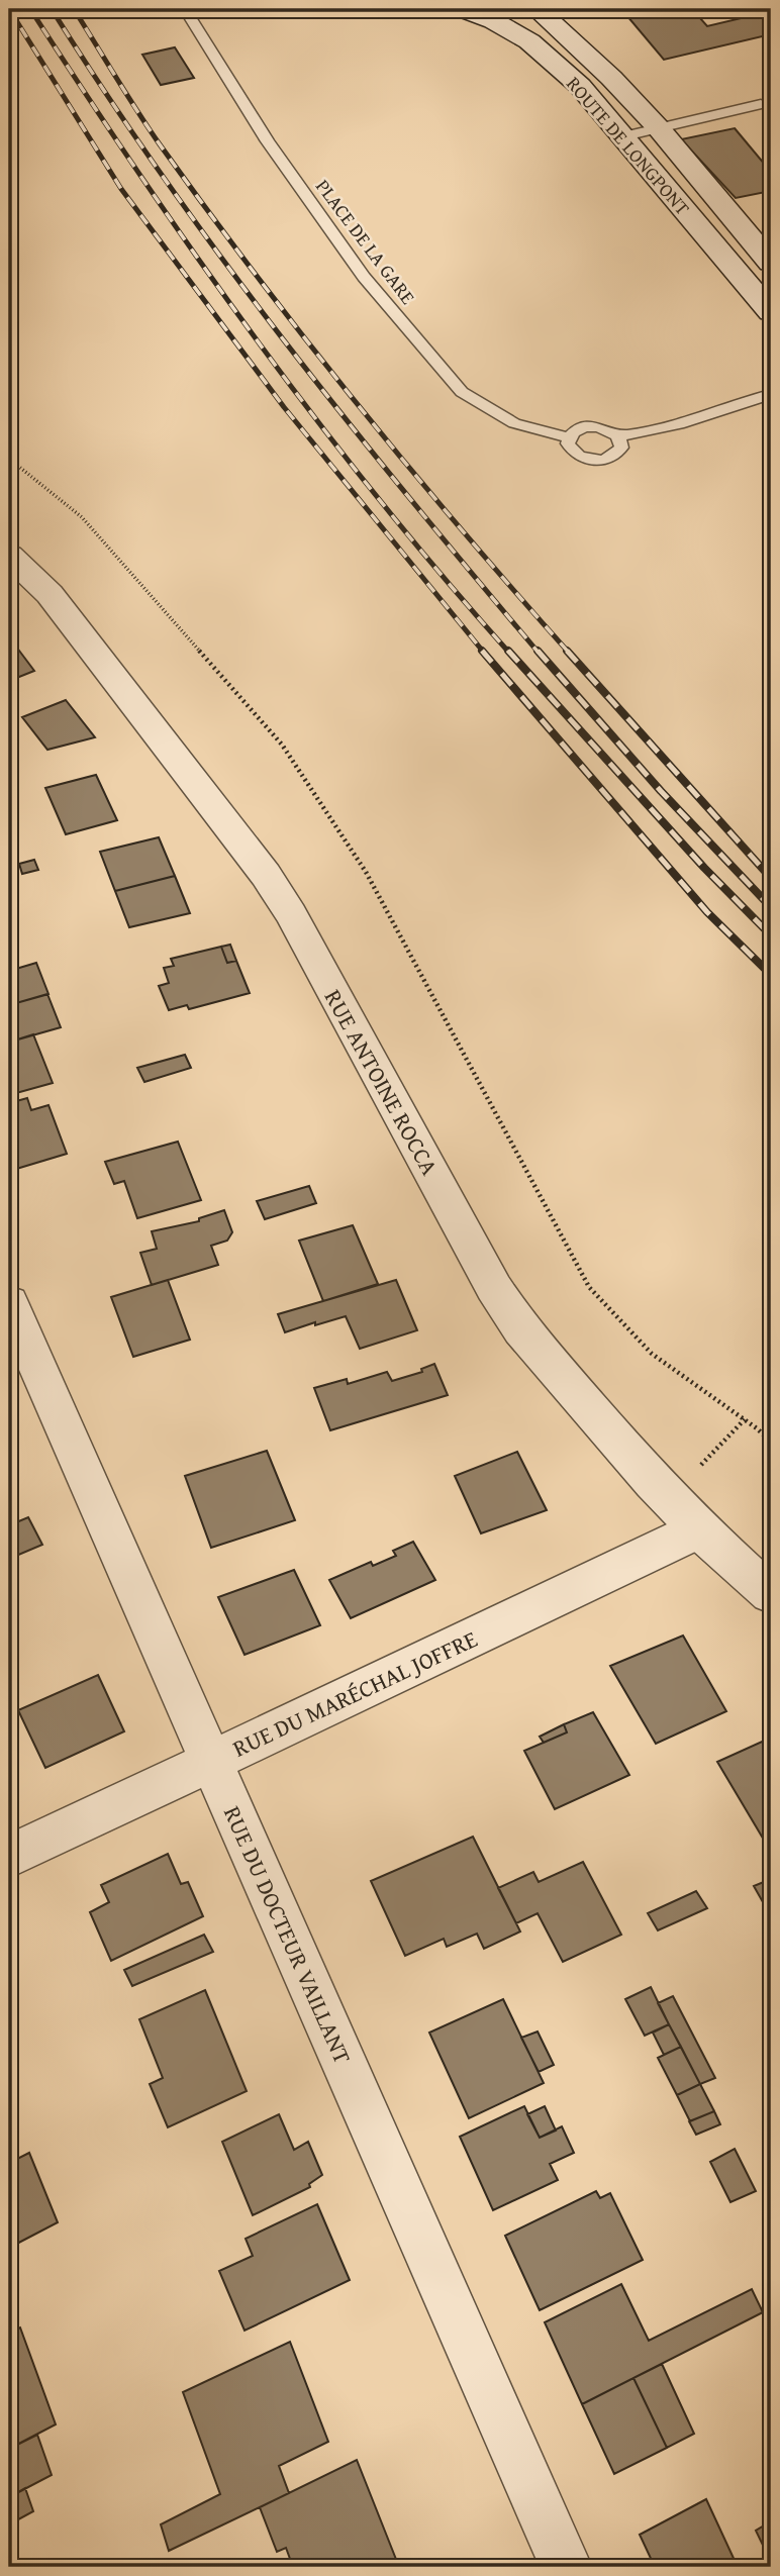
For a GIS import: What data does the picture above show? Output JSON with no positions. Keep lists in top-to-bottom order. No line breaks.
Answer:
{"streets":{"street":["ROUTE DE LONGPONT","RUE ANTOINE ROCCA","RUE DU MARÉCHAL JOFFRE","RUE DU DOCTEUR VAILLANT"],"lane":["PLACE DE LA GARE"]},"crossings":[["RUE ANTOINE ROCCA","RUE DU MARÉCHAL JOFFRE"],["RUE DU MARÉCHAL JOFFRE","RUE DU DOCTEUR VAILLANT"]]}
